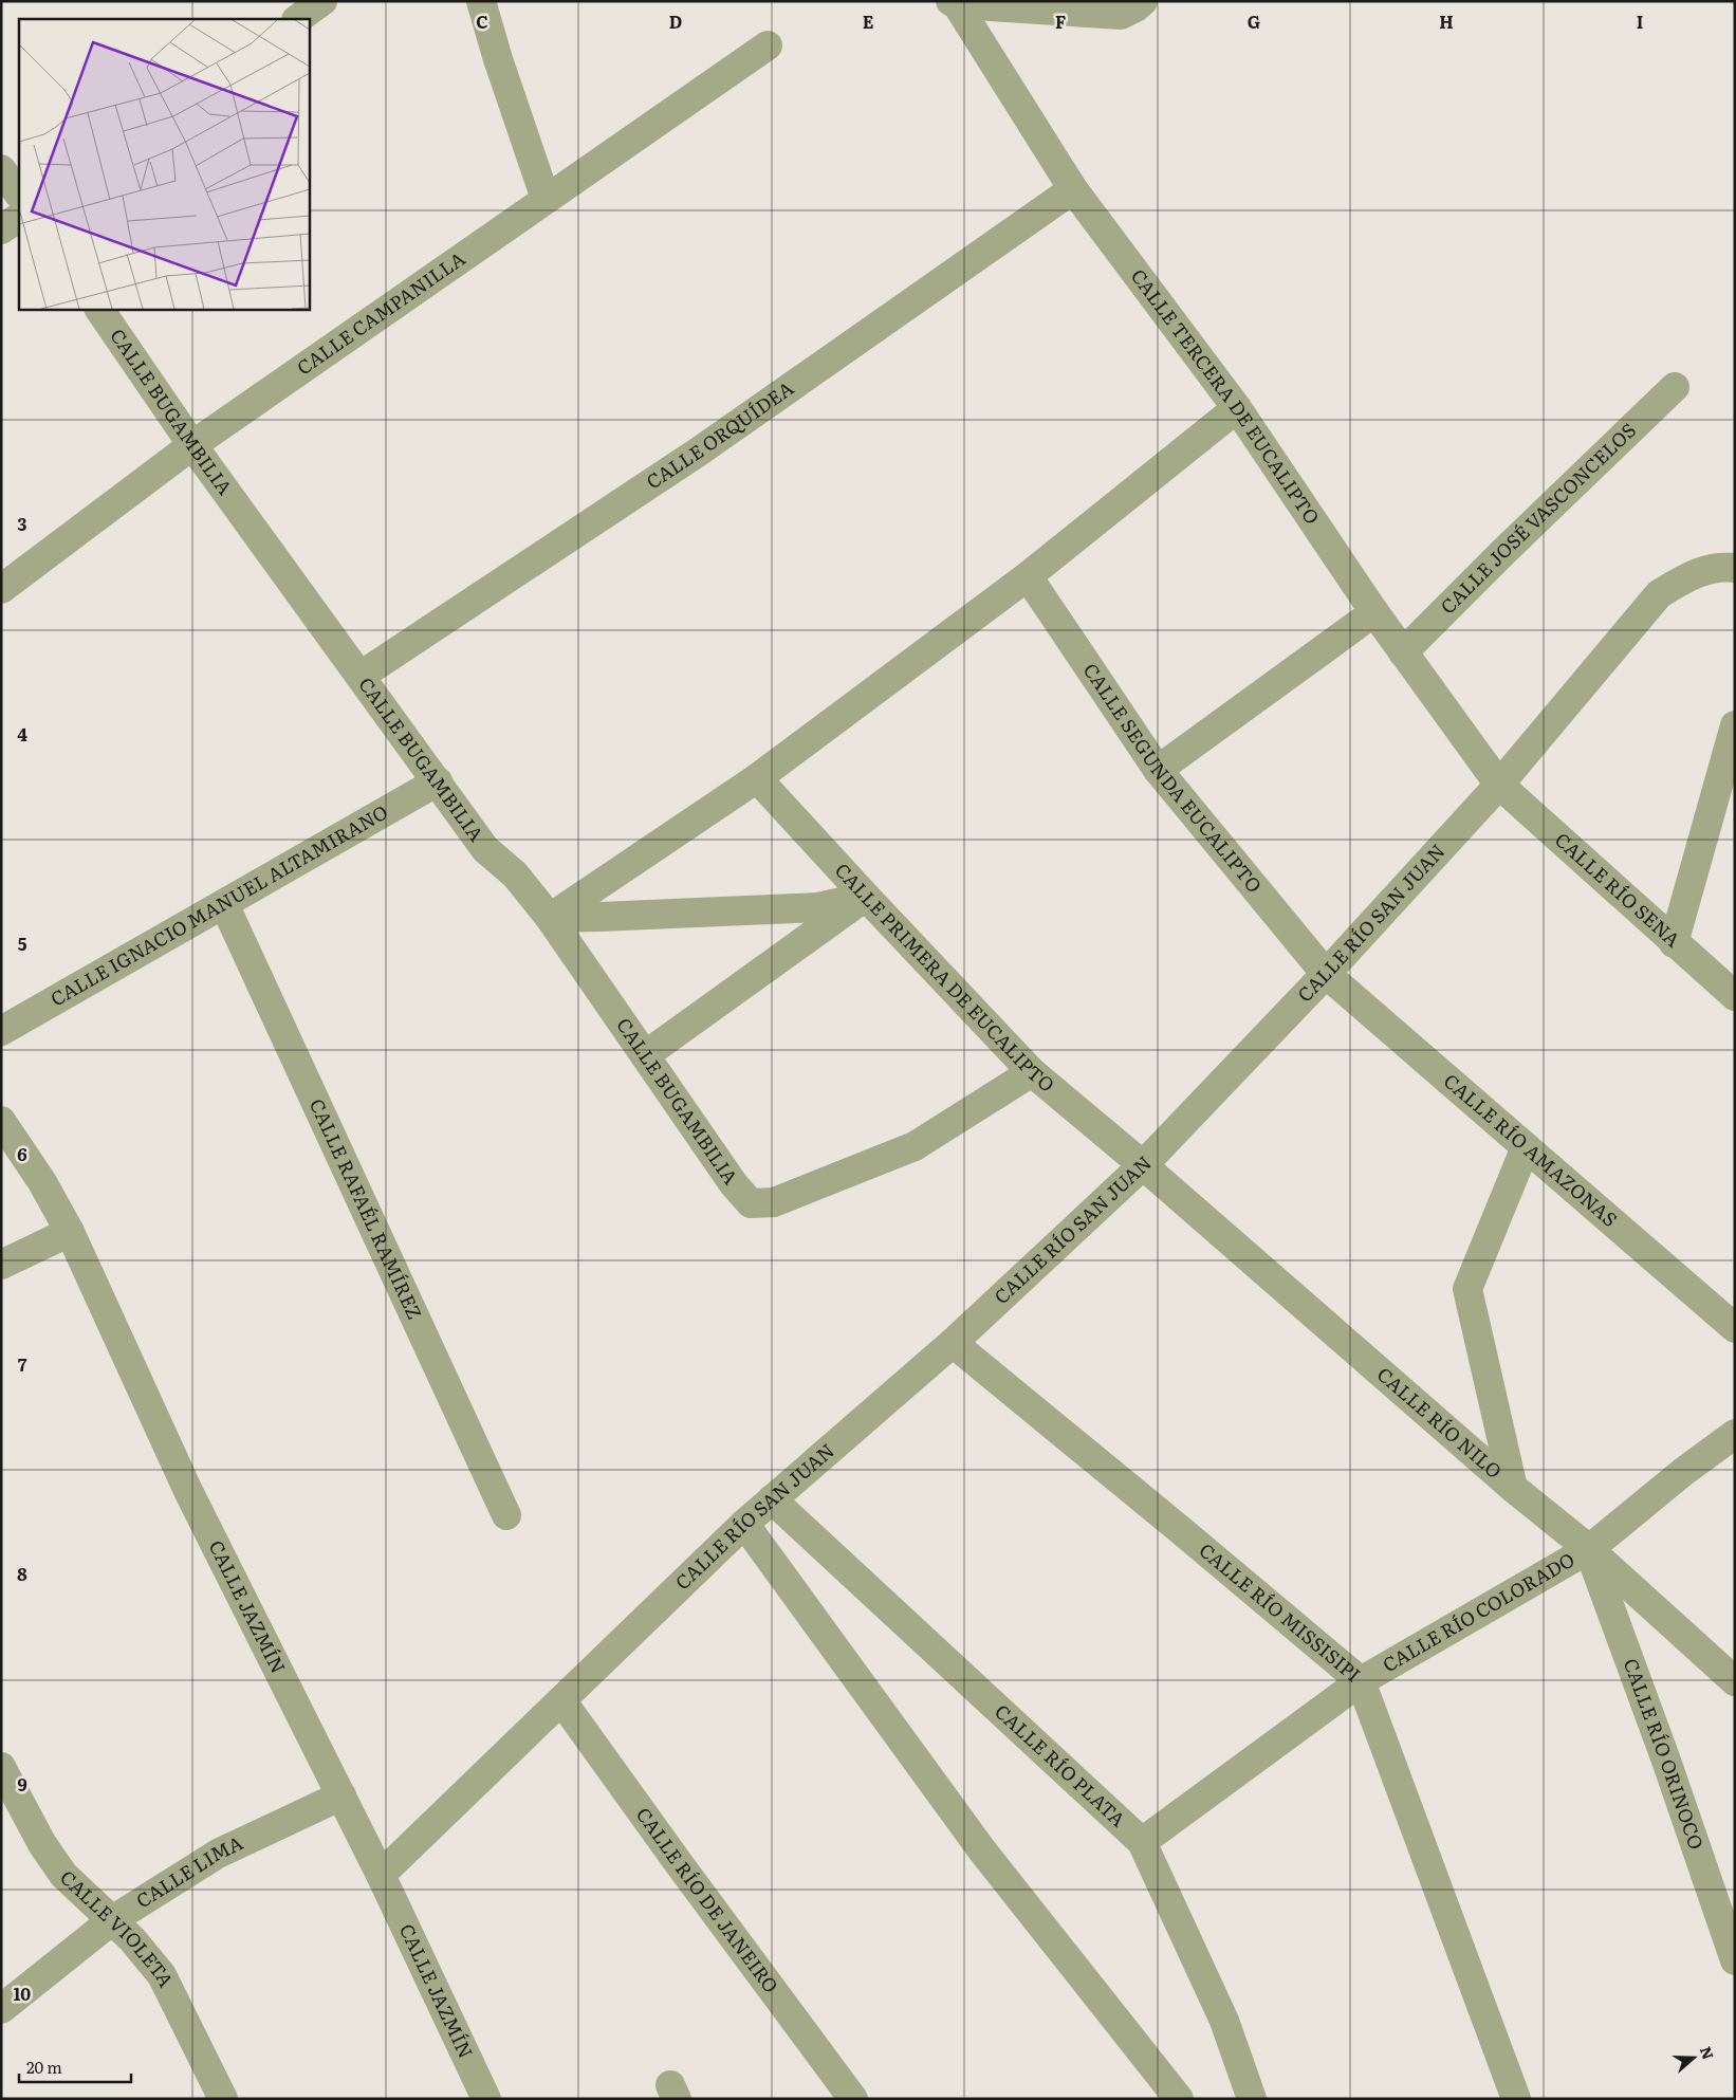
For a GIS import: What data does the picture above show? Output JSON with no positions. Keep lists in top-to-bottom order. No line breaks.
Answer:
{"streets":{"street":["CALLE CAMPANILLA","CALLE TERCERA DE EUCALIPTO","CALLE BUGAMBILIA","CALLE ORQUÍDEA","CALLE JOSÉ VASCONCELOS","CALLE SEGUNDA EUCALIPTO","CALLE RÍO SENA","CALLE IGNACIO MANUEL ALTAMIRANO","CALLE RÍO SAN JUAN","CALLE PRIMERA DE EUCALIPTO","CALLE RÍO AMAZONAS","CALLE RAFAÉL RAMÍREZ","CALLE RÍO NILO","CALLE JAZMÍN","CALLE RÍO COLORADO","CALLE RÍO MISSISIPI","CALLE RÍO ORINOCO","CALLE RÍO PLATA","CALLE LIMA","CALLE RÍO DE JANEIRO","CALLE VIOLETA"]},"crossings":[["CALLE CAMPANILLA","CALLE BUGAMBILIA"],["CALLE TERCERA DE EUCALIPTO","CALLE ORQUÍDEA"],["CALLE TERCERA DE EUCALIPTO","CALLE JOSÉ VASCONCELOS"],["CALLE TERCERA DE EUCALIPTO","CALLE RÍO SENA"],["CALLE TERCERA DE EUCALIPTO","CALLE RÍO SAN JUAN"],["CALLE BUGAMBILIA","CALLE ORQUÍDEA"],["CALLE BUGAMBILIA","CALLE IGNACIO MANUEL ALTAMIRANO"],["CALLE BUGAMBILIA","CALLE PRIMERA DE EUCALIPTO"],["CALLE SEGUNDA EUCALIPTO","CALLE RÍO SAN JUAN"],["CALLE SEGUNDA EUCALIPTO","CALLE RÍO AMAZONAS"],["CALLE RÍO SENA","CALLE RÍO SAN JUAN"],["CALLE IGNACIO MANUEL ALTAMIRANO","CALLE RAFAÉL RAMÍREZ"],["CALLE RÍO SAN JUAN","CALLE PRIMERA DE EUCALIPTO"],["CALLE RÍO SAN JUAN","CALLE RÍO AMAZONAS"],["CALLE RÍO SAN JUAN","CALLE RÍO NILO"],["CALLE RÍO SAN JUAN","CALLE JAZMÍN"],["CALLE RÍO SAN JUAN","CALLE RÍO MISSISIPI"],["CALLE RÍO SAN JUAN","CALLE RÍO PLATA"],["CALLE RÍO SAN JUAN","CALLE RÍO DE JANEIRO"],["CALLE PRIMERA DE EUCALIPTO","CALLE RÍO NILO"],["CALLE RÍO NILO","CALLE RÍO COLORADO"],["CALLE RÍO NILO","CALLE RÍO ORINOCO"],["CALLE JAZMÍN","CALLE LIMA"],["CALLE RÍO COLORADO","CALLE RÍO MISSISIPI"],["CALLE RÍO COLORADO","CALLE RÍO ORINOCO"],["CALLE RÍO COLORADO","CALLE RÍO PLATA"],["CALLE LIMA","CALLE VIOLETA"]],"scale_bar":"20 m","north":"right","grid":{"columns":["C","D","E","F","G","H","I"],"rows":["3","4","5","6","7","8","9","10"]}}
